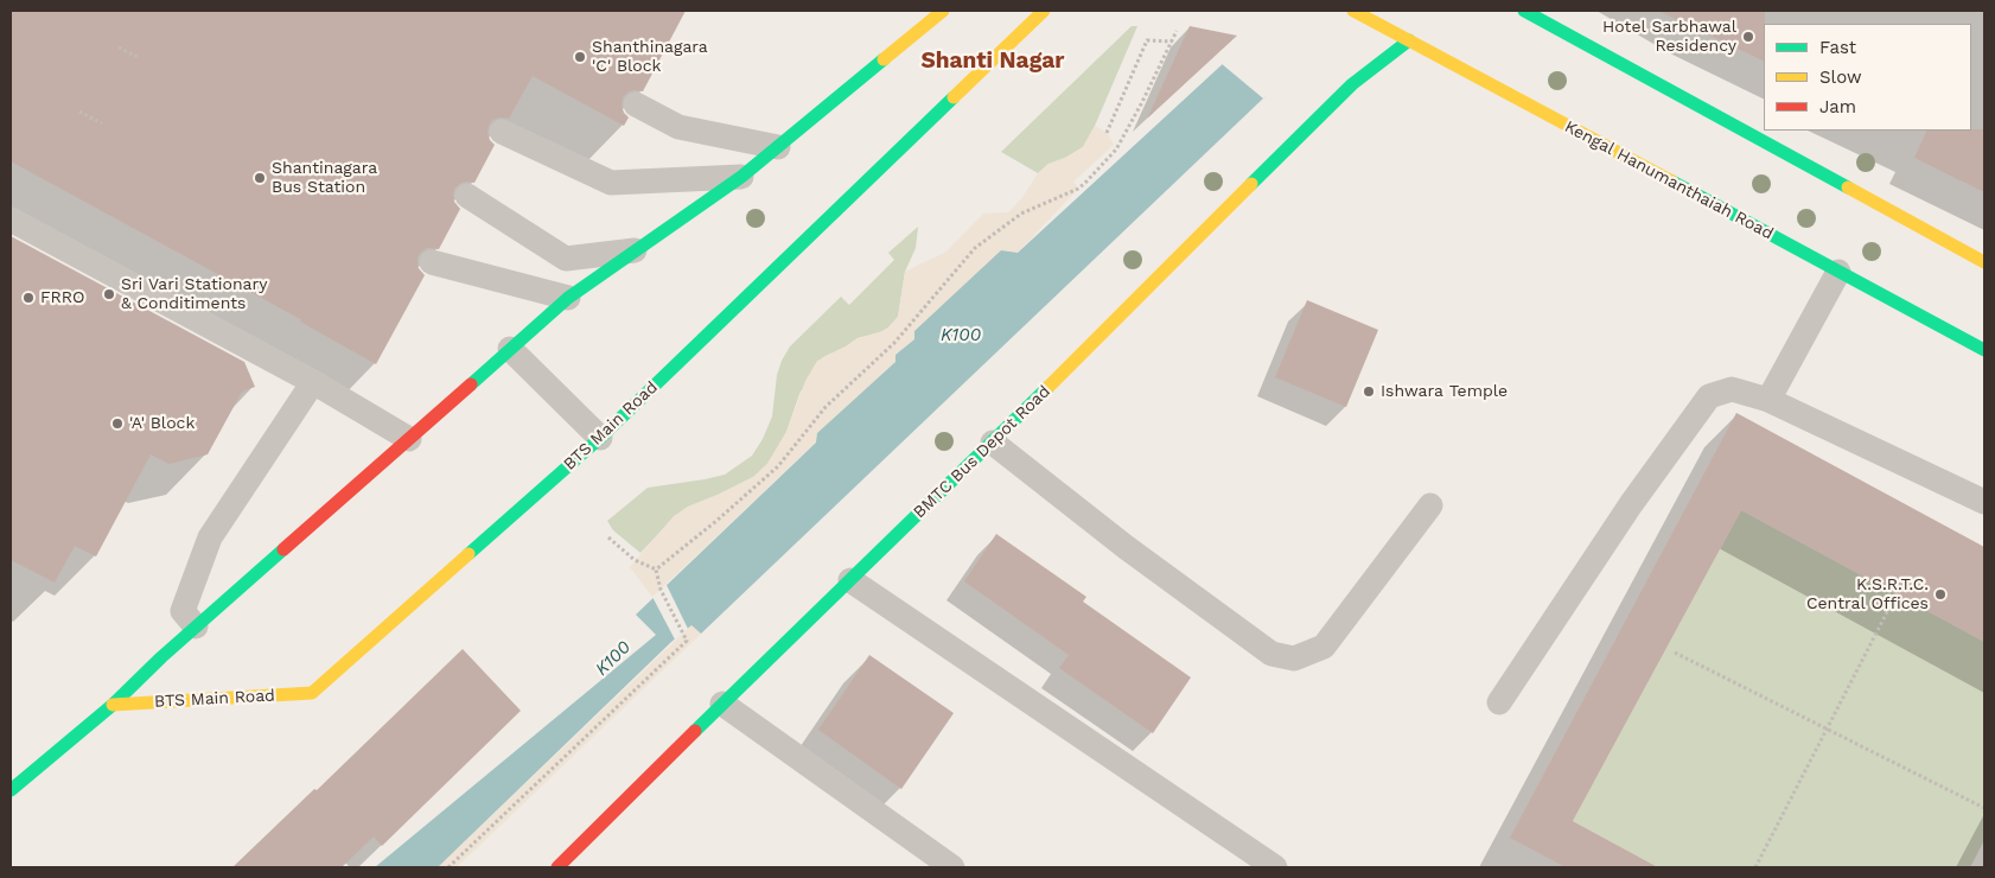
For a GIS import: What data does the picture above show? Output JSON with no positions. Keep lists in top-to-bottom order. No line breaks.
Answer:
{"streets":{"street":["Kengal Hanumanthaiah Road","BTS Main Road","BMTC Bus Depot Road"]},"crossings":[["Kengal Hanumanthaiah Road","BMTC Bus Depot Road"]],"districts":["Shanti Nagar"],"water":["K100"],"places":["Hotel Sarbhawal Residency","Shanthinagara 'C' Block","Shantinagara Bus Station","Sri Vari Stationary & Conditiments","FRRO","Ishwara Temple","'A' Block","K.S.R.T.C. Central Offices"],"legend":["Fast","Slow","Jam"]}
